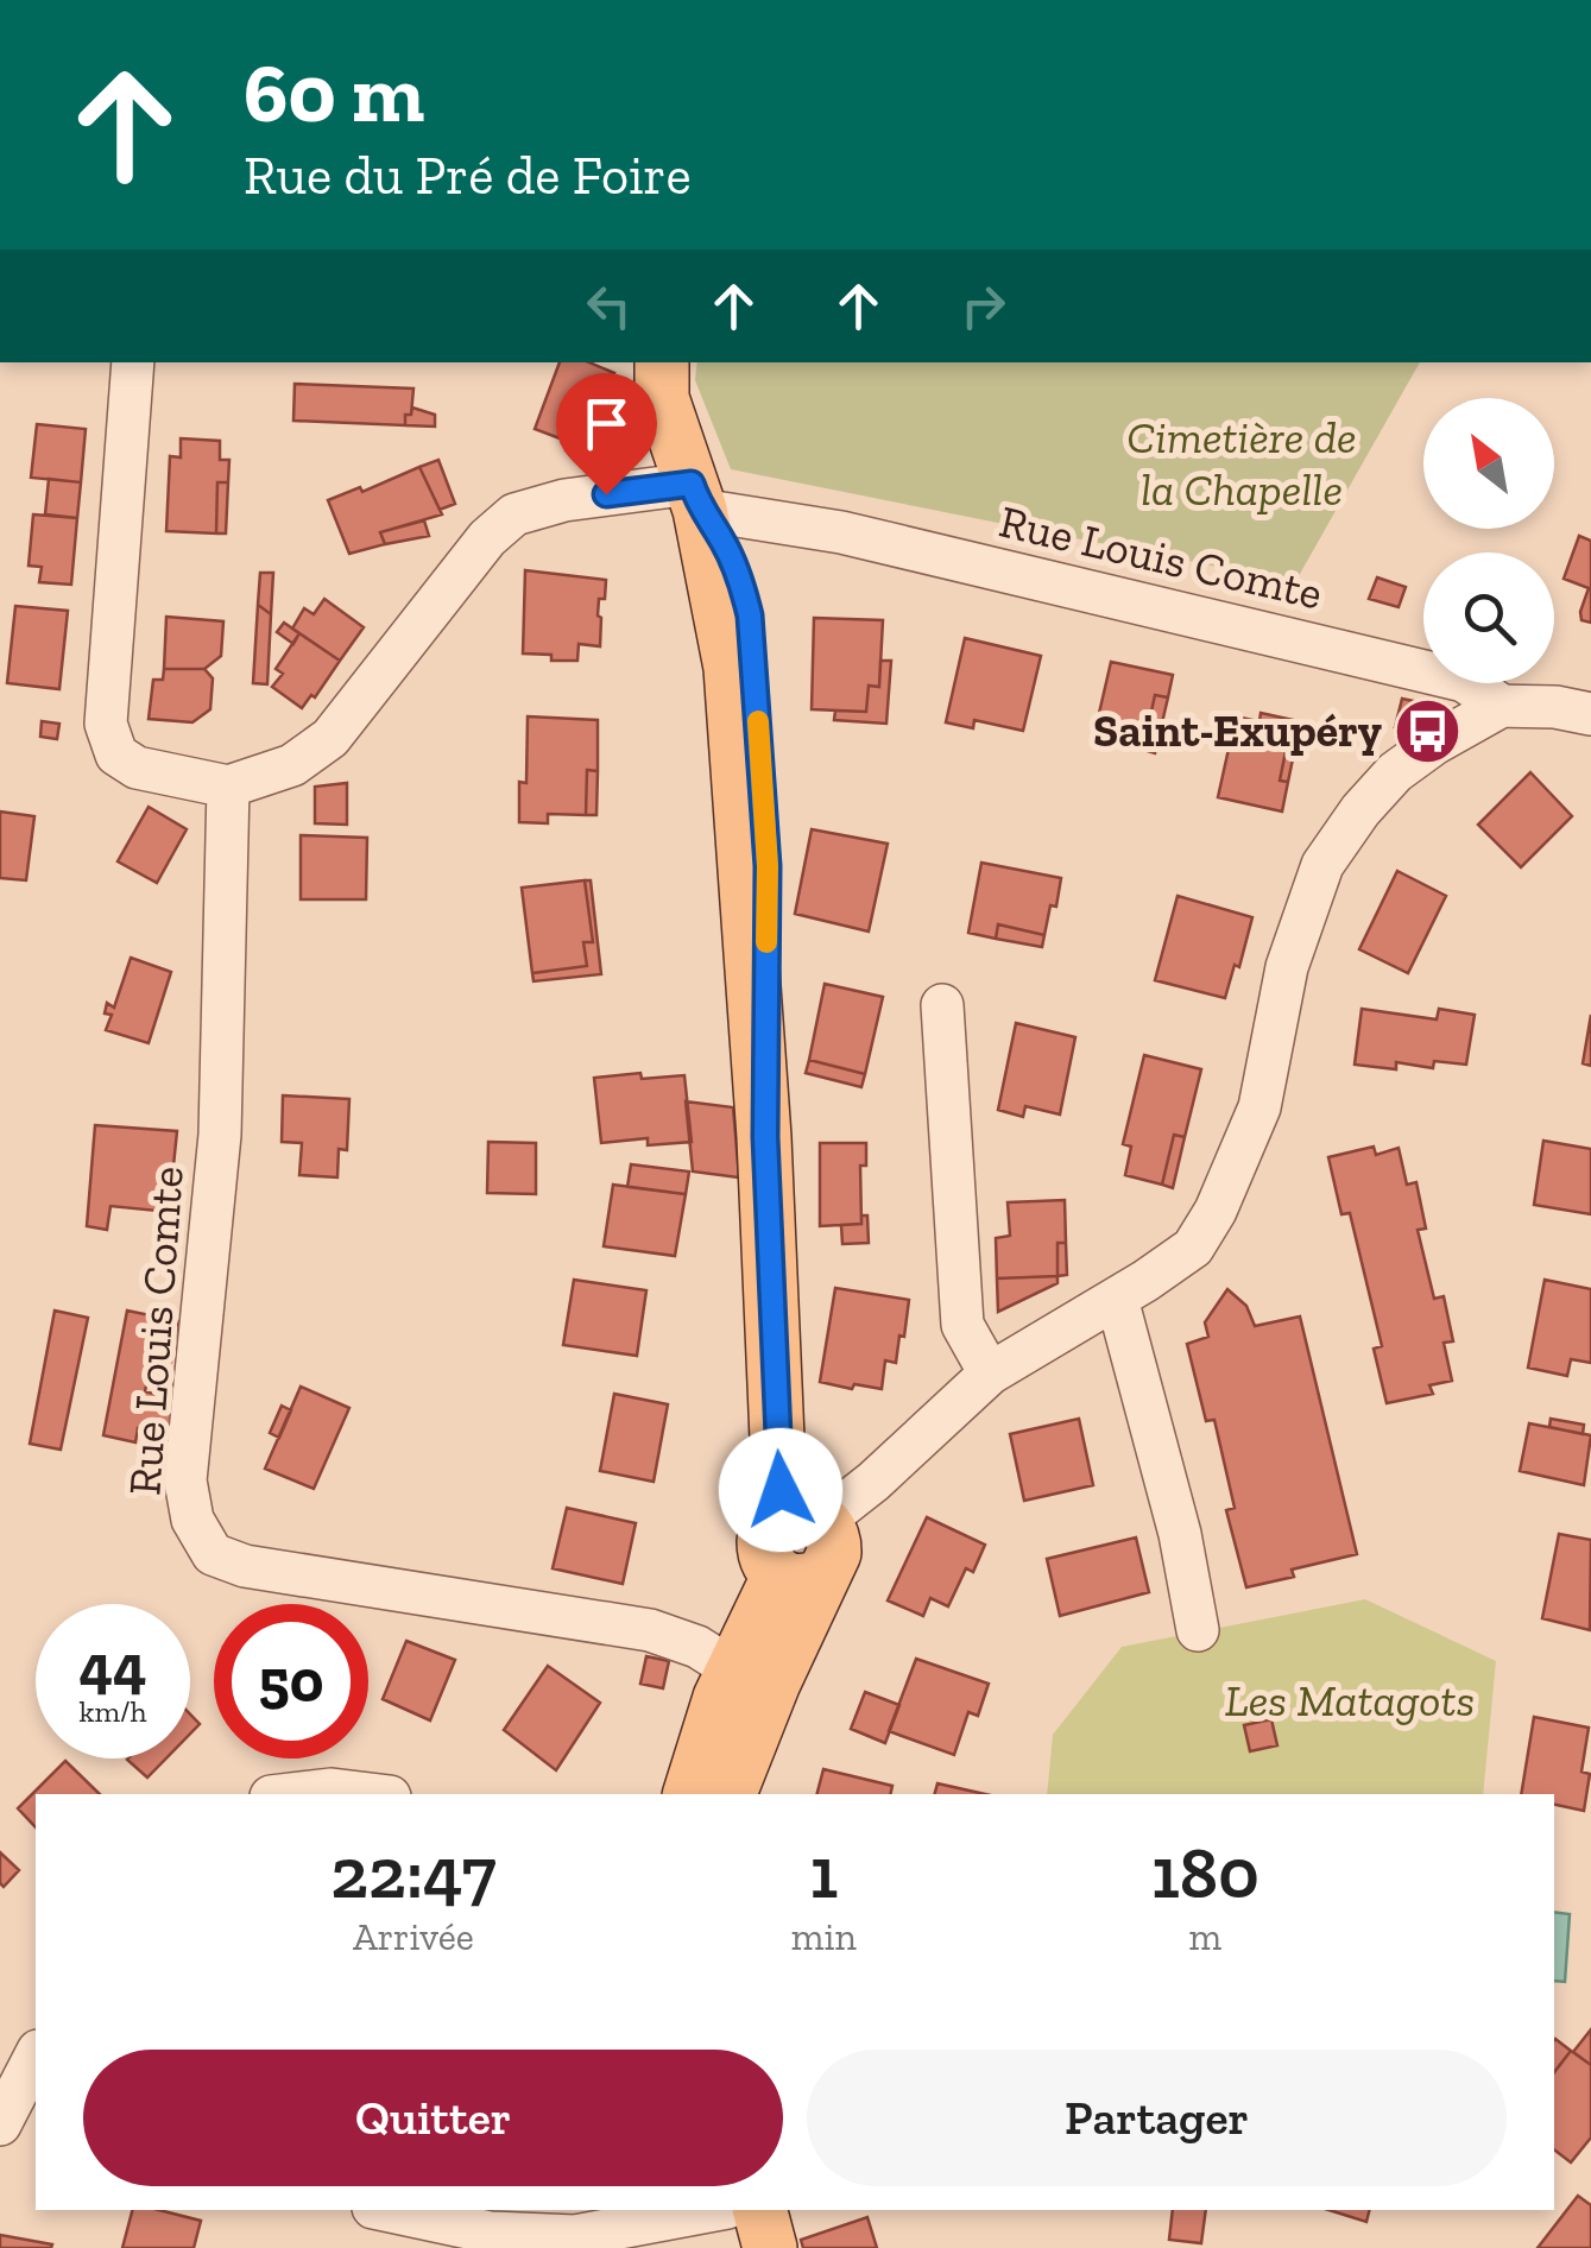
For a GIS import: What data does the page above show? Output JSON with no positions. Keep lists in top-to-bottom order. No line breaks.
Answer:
{"streets":{"street":["Rue Louis Comte"]},"parks":["Cimetière de la Chapelle","Les Matagots"],"places":{"bus stop":["Saint-Exupéry"]},"north":"top left","page":{"turn":["60 m","Rue du Pré de Foire"],"speed":"44 km/h","limit":"50","eta":["22:47","Arrivée","1","min","180","m"],"buttons":["Quitter","Partager"]}}
